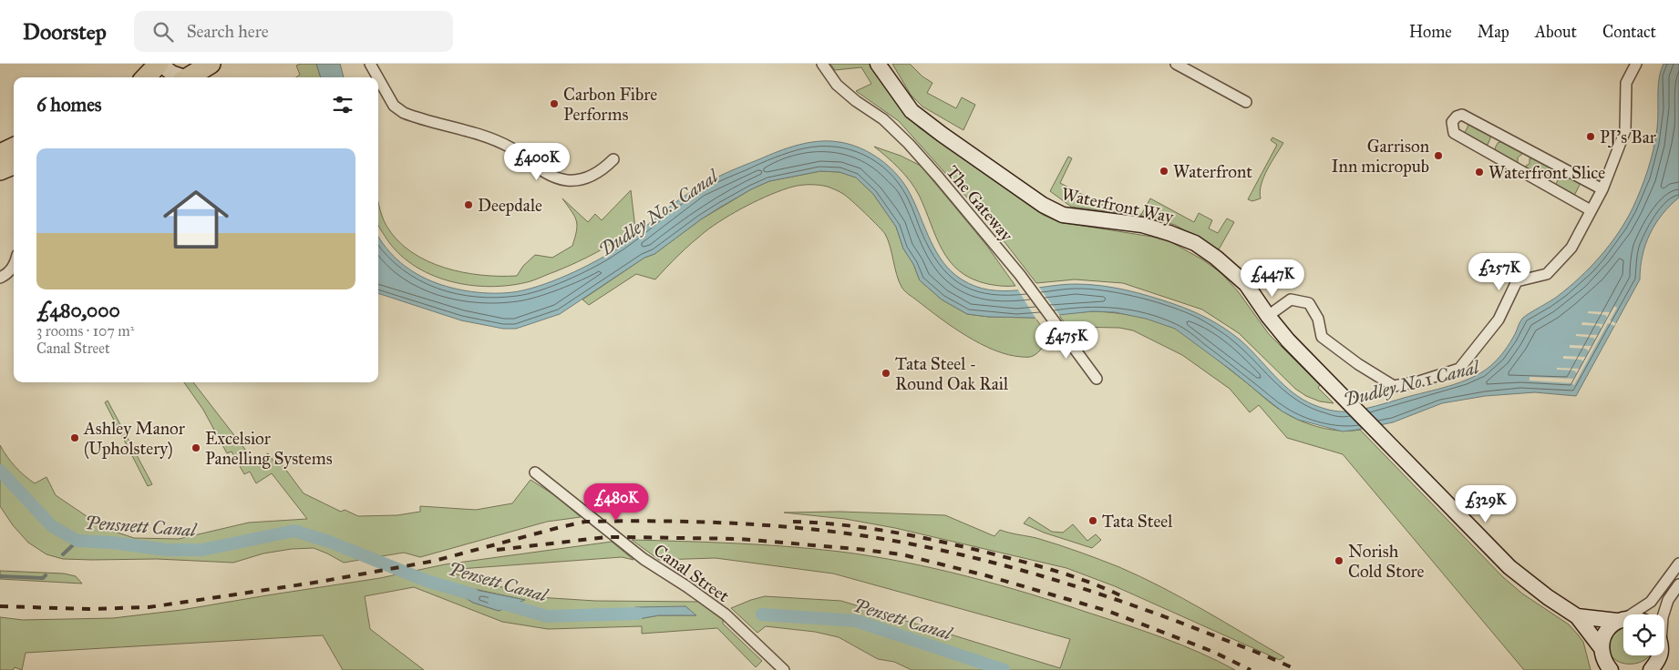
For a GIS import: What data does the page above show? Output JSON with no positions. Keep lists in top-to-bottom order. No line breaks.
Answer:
{"streets":{"street":["The Gateway","Waterfront Way","Canal Street"]},"water":["Dudley No.1 Canal","Pensnett Canal","Pensett Canal"],"places":["Carbon Fibre Performs","PJ's Bar","Garrison Inn micropub","Waterfront","Waterfront Slice","Deepdale","Tata Steel - Round Oak Rail","Ashley Manor (Upholstery)","Excelsior Panelling Systems","Tata Steel","Norish Cold Store"],"page":{"header":"Doorstep","search":"Search here","nav":["Home","Map","About","Contact"],"heading":"6 homes","list":[{"name":"£480,000","note":"3 rooms · 107 m² · Canal Street"}],"price":["£400K","£257K","£447K","£475K","£480K","£329K"]}}
